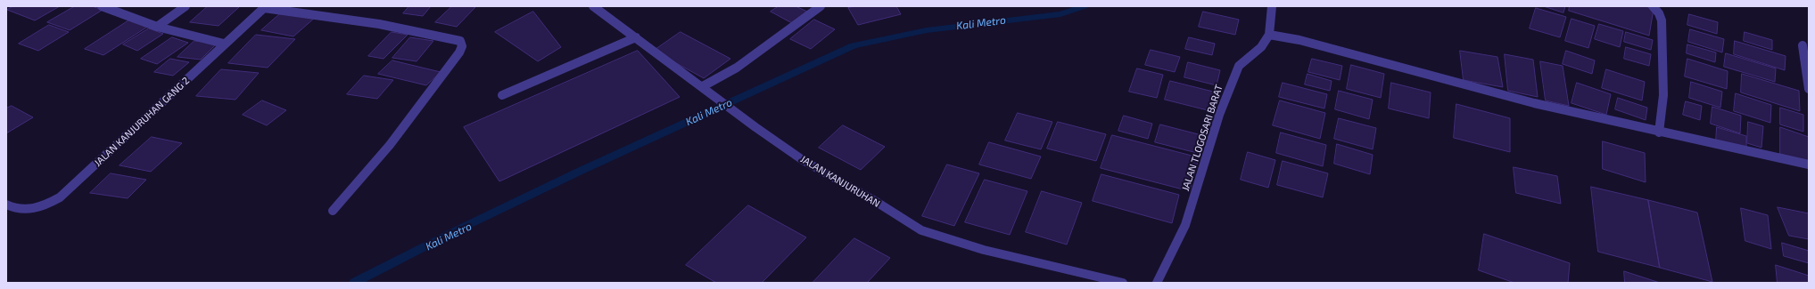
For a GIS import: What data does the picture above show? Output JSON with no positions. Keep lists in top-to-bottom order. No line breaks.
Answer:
{"streets":{"street":["JALAN KANJURUHAN GANG 2","JALAN TLOGOSARI BARAT","JALAN KANJURUHAN"]},"water":["Kali Metro"]}
